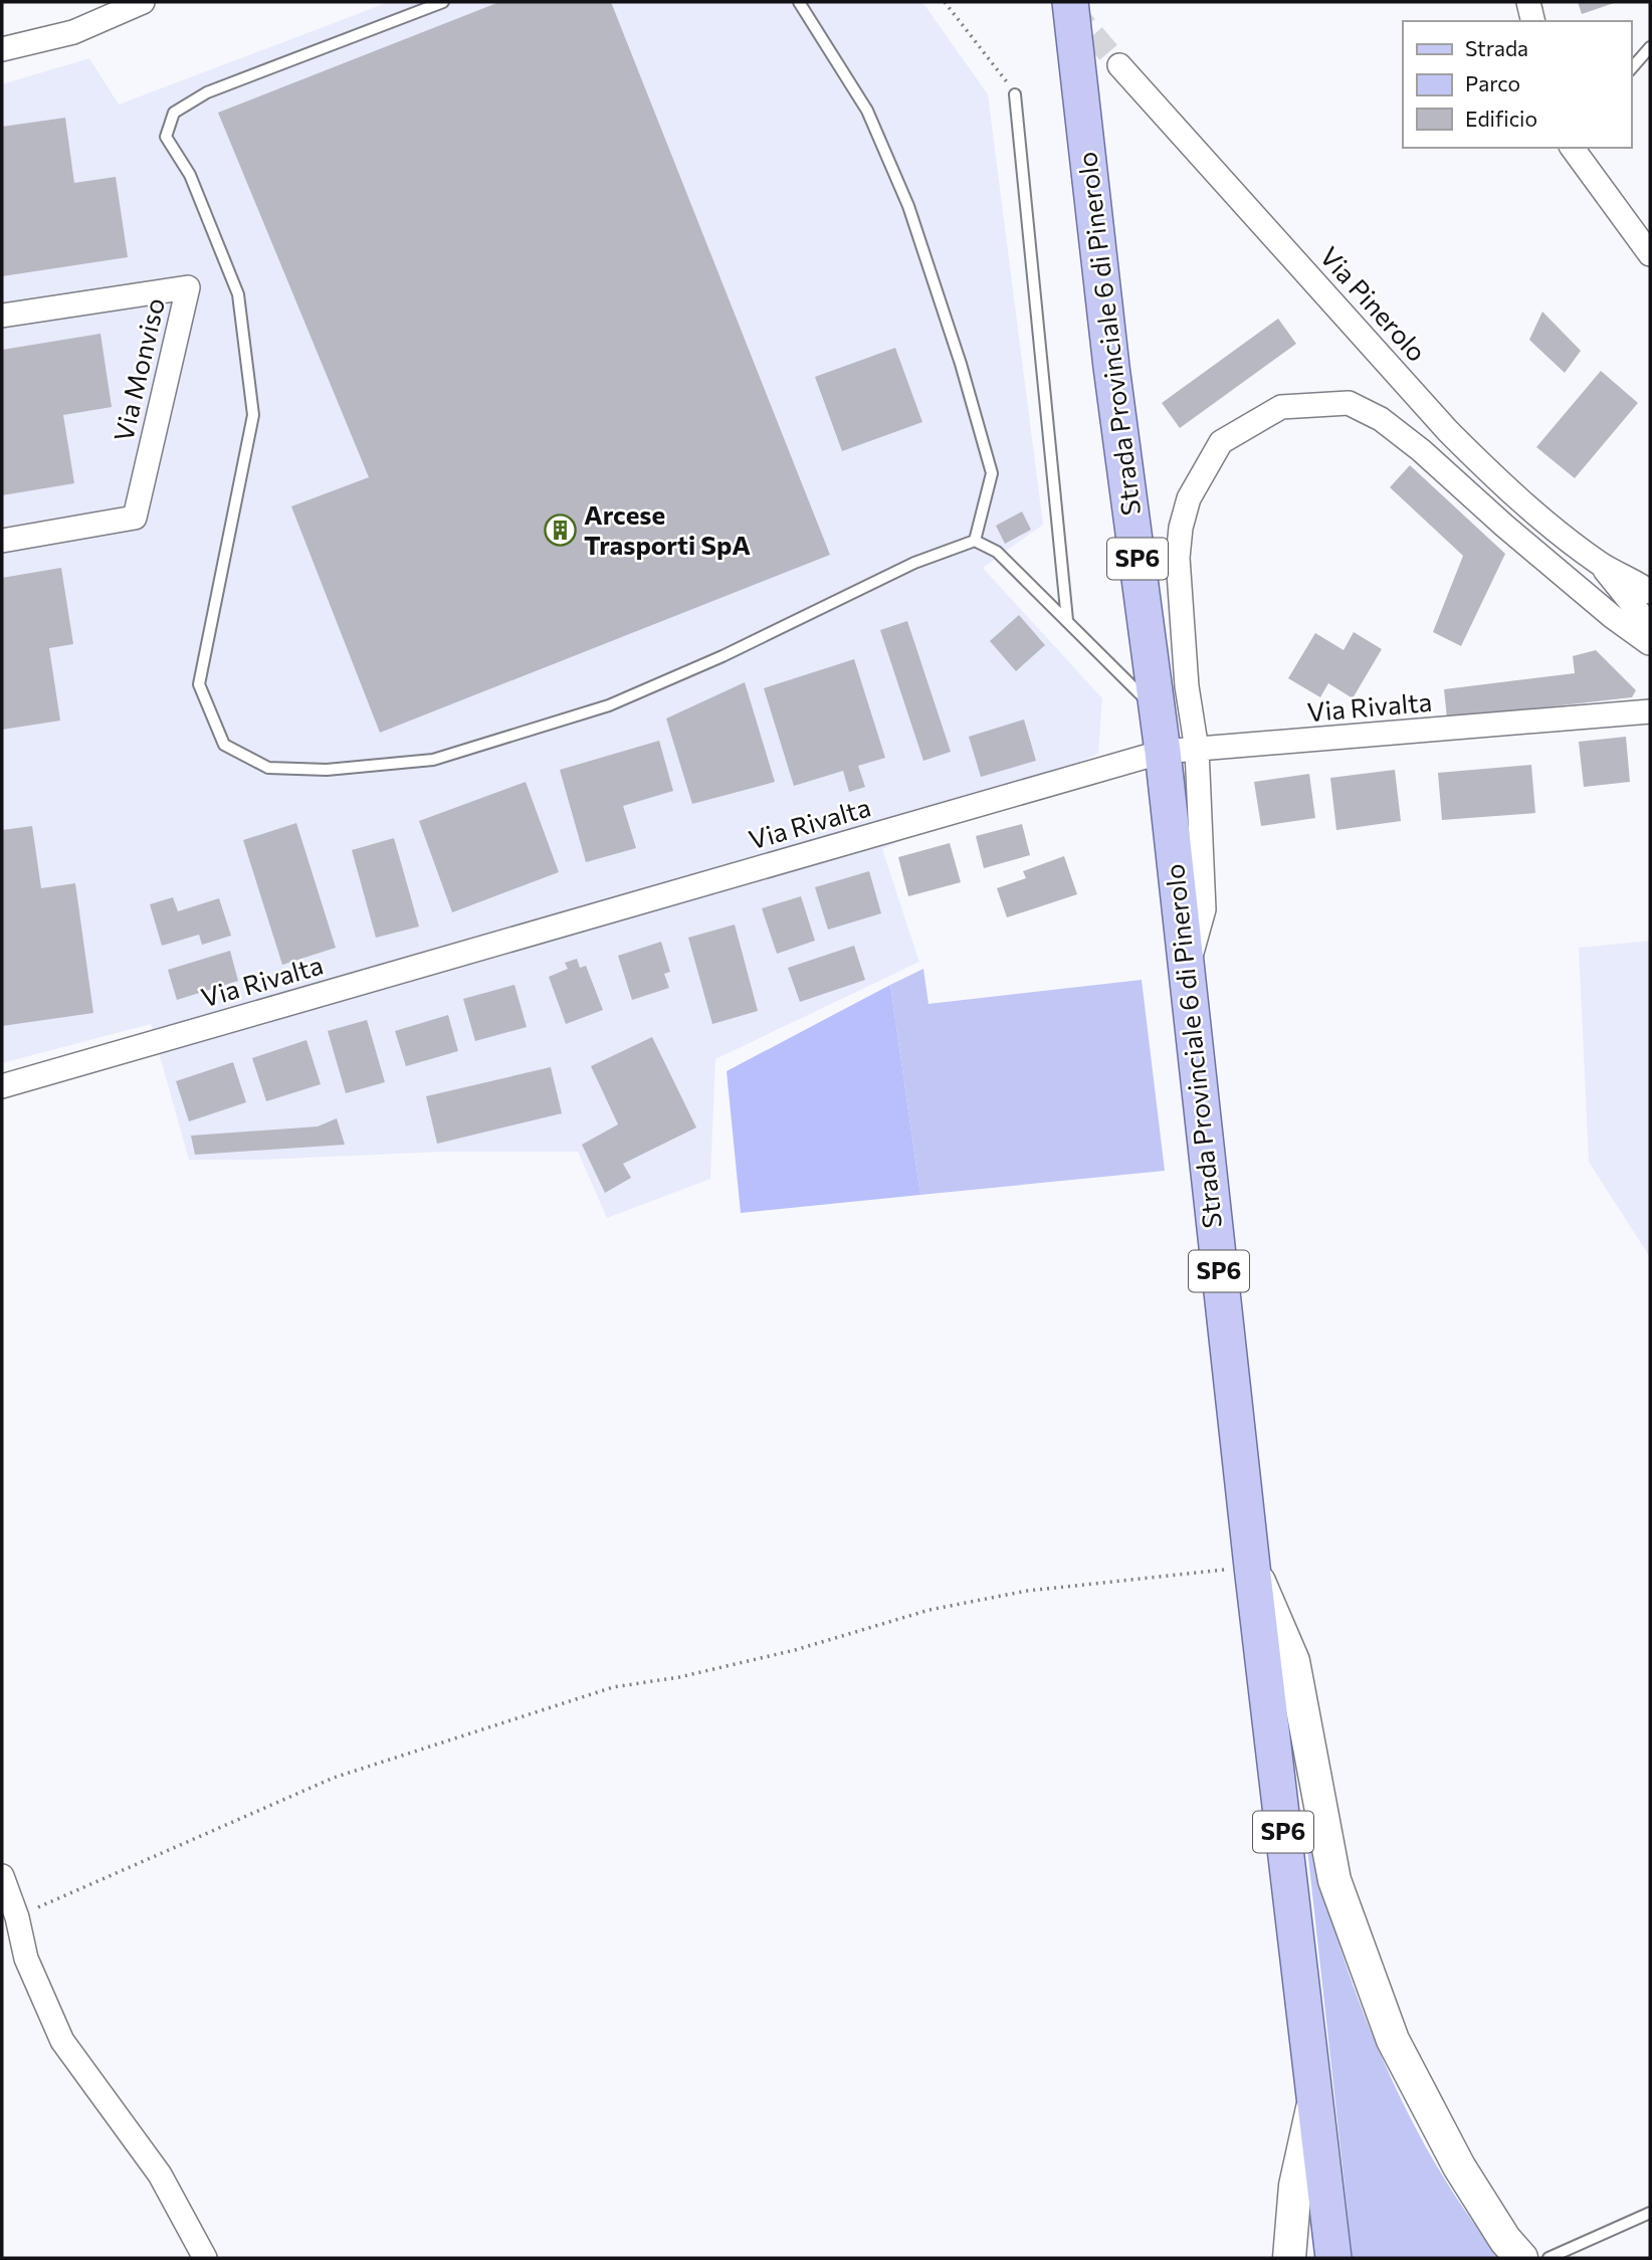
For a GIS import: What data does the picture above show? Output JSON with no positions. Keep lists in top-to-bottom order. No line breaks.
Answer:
{"streets":{"main road":["Strada Provinciale 6 di Pinerolo","SP6"],"street":["Via Pinerolo","Via Monviso","Via Rivalta"]},"crossings":[["Strada Provinciale 6 di Pinerolo","Via Rivalta"]],"places":{"building":["Arcese Trasporti SpA"]},"legend":["Strada","Parco","Edificio"]}
